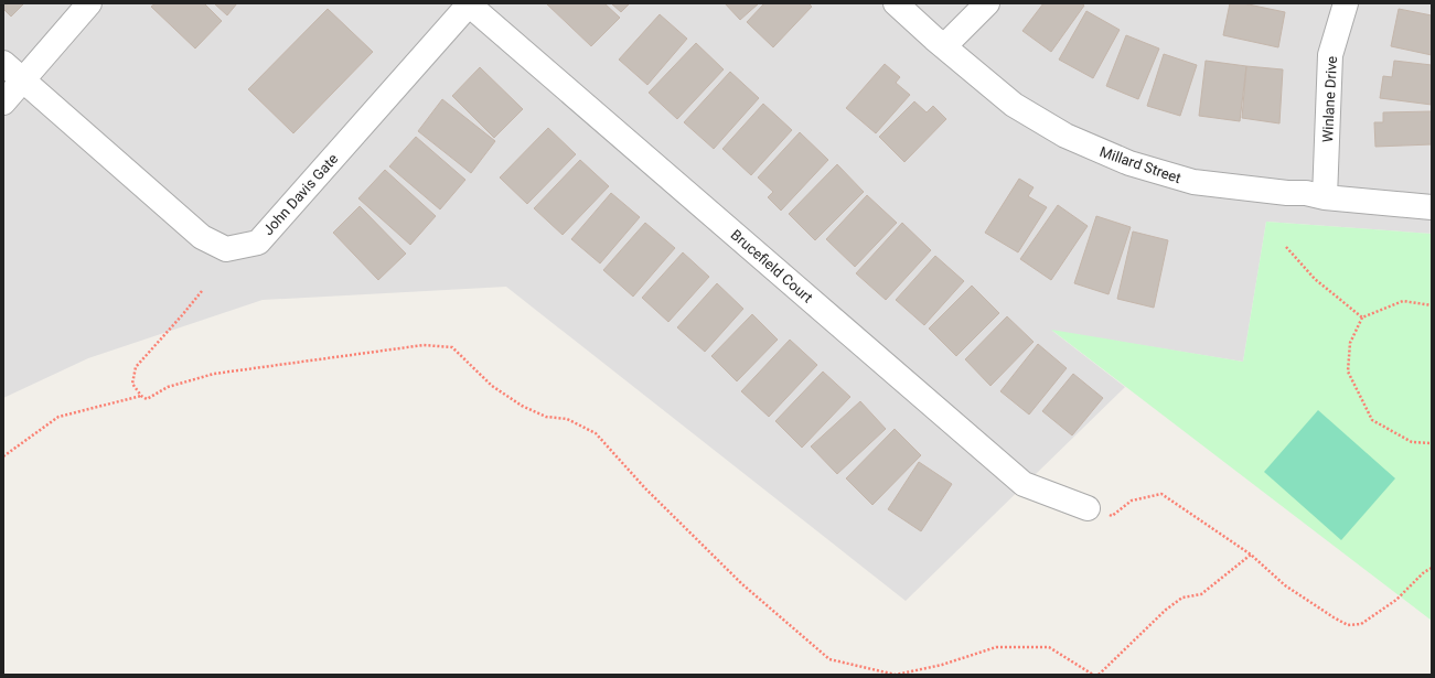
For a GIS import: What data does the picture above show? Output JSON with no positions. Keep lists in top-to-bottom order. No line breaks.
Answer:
{"streets":{"street":["Winlane Drive","Millard Street","John Davis Gate","Brucefield Court"]},"crossings":[["Winlane Drive","Millard Street"],["John Davis Gate","Brucefield Court"]]}
